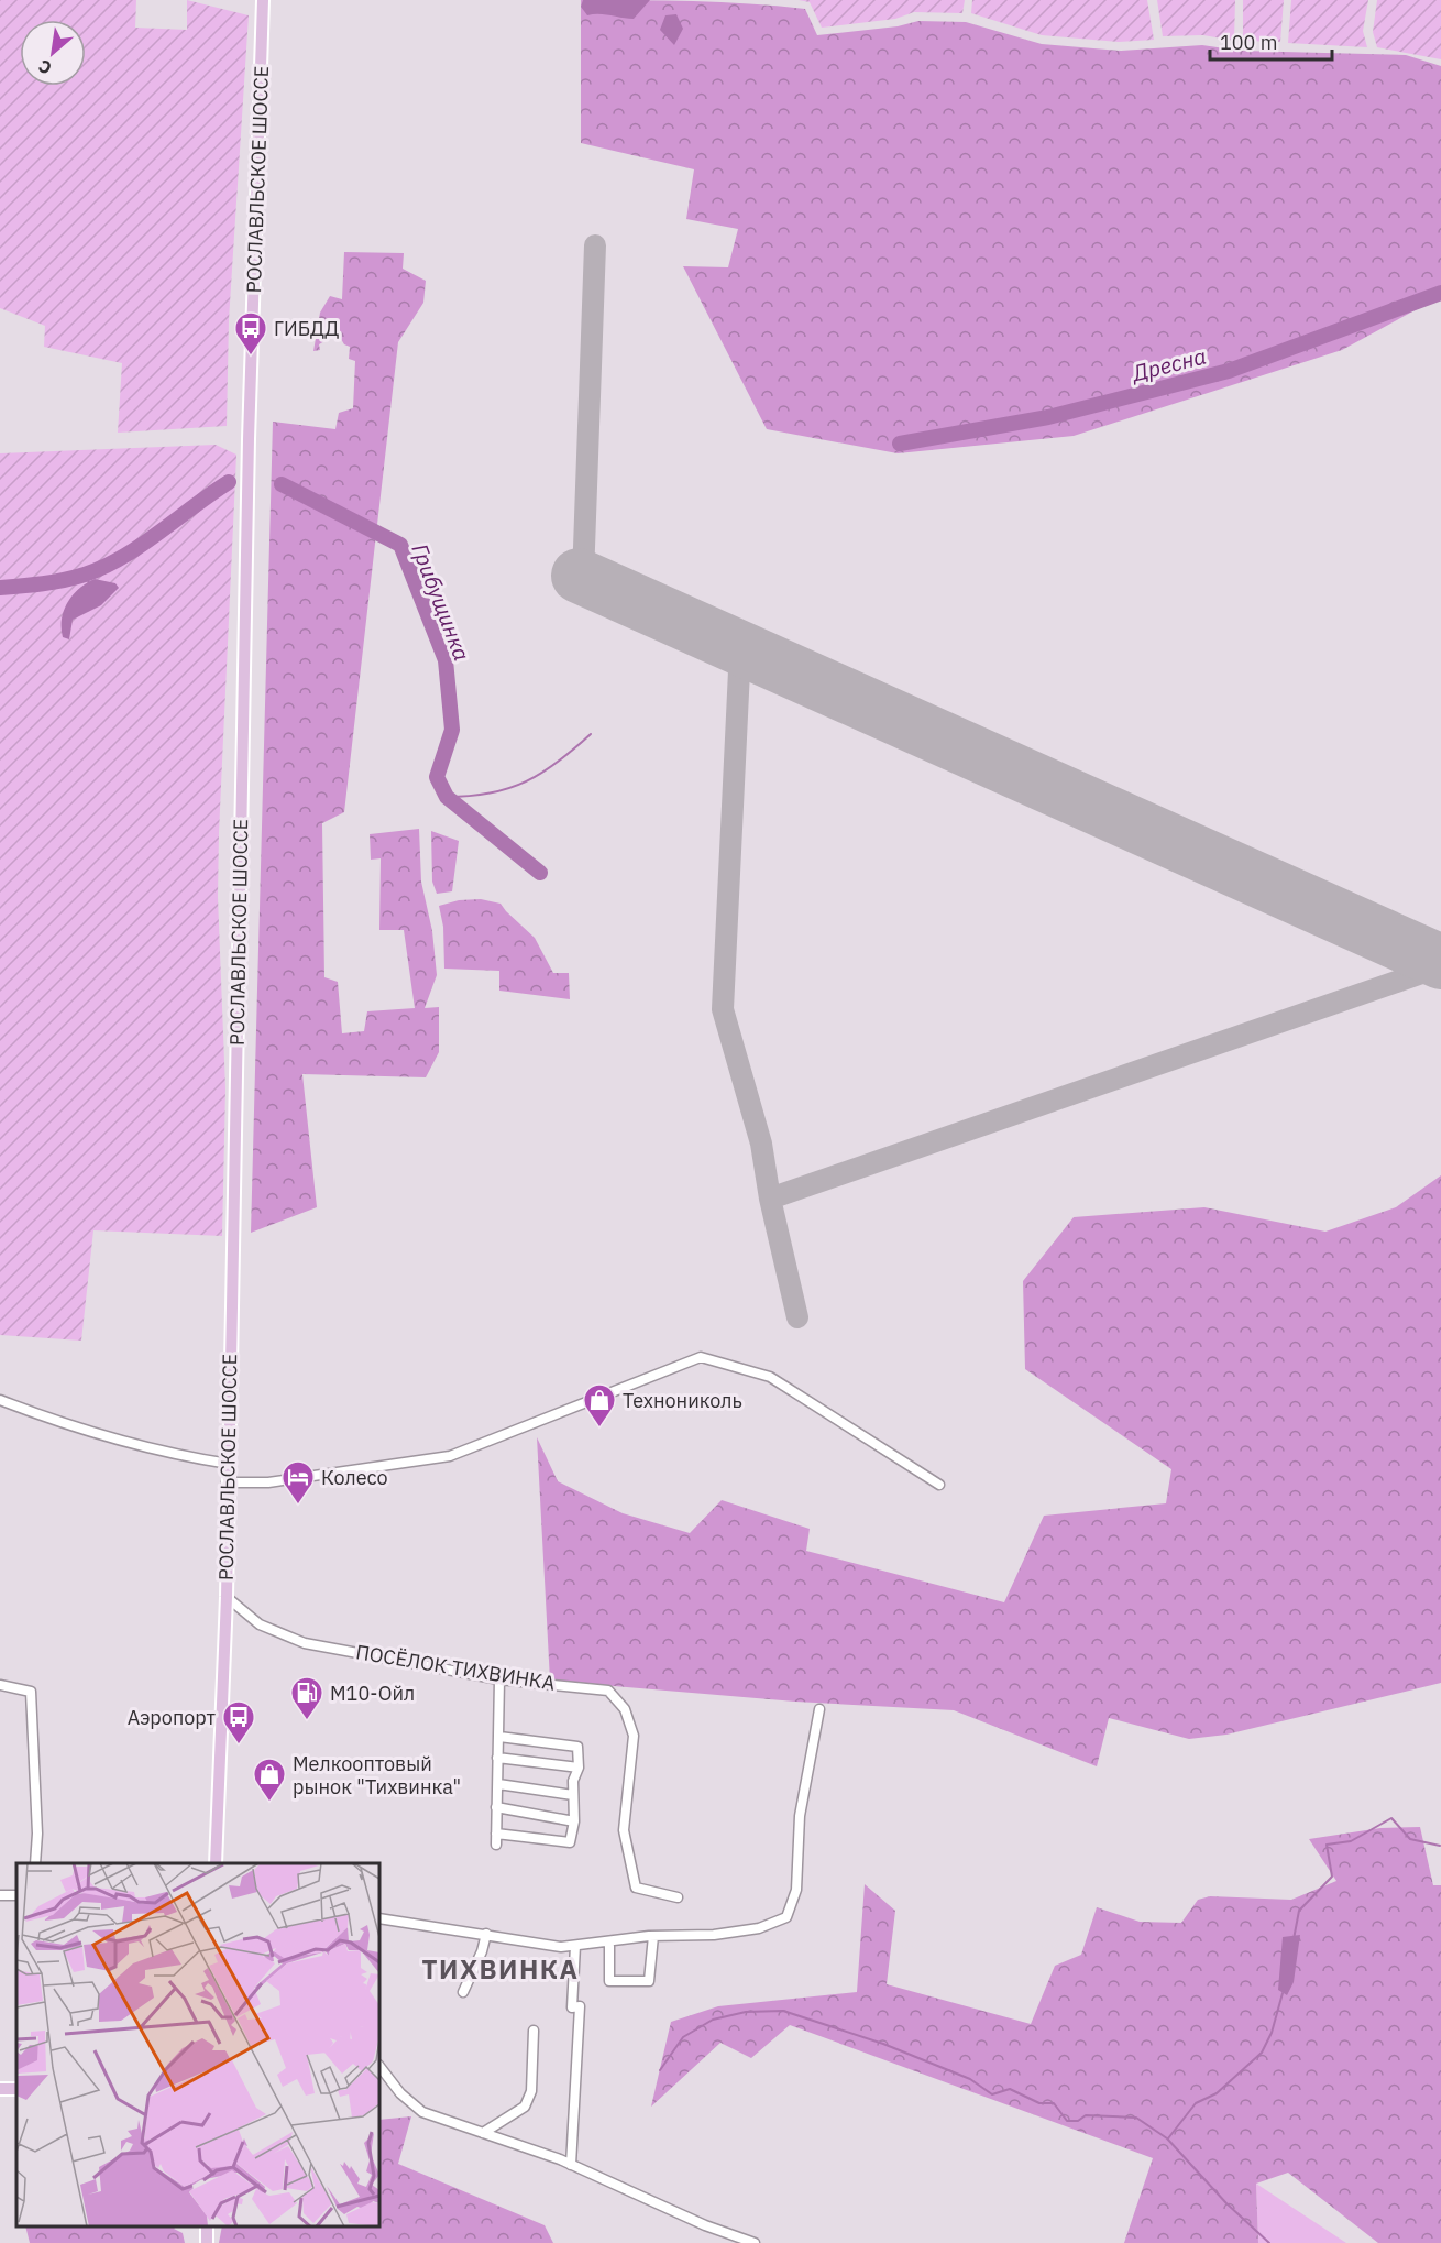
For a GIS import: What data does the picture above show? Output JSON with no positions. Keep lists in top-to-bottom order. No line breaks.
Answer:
{"streets":{"main road":["РОСЛАВЛЬСКОЕ ШОССЕ"],"street":["ПОСЁЛОК ТИХВИНКА"]},"crossings":[["РОСЛАВЛЬСКОЕ ШОССЕ","ПОСЁЛОК ТИХВИНКА"]],"districts":["ТИХВИНКА"],"water":["Дресна","Грибущинка"],"places":{"bus stop":["ГИБДД","Аэропорт"],"shop":["Технониколь","Мелкооптовый рынок \"Тихвинка\""],"hotel":["Колесо"],"fuel station":["М10-Ойл"]},"scale_bar":"100 m","north":"bottom left"}
